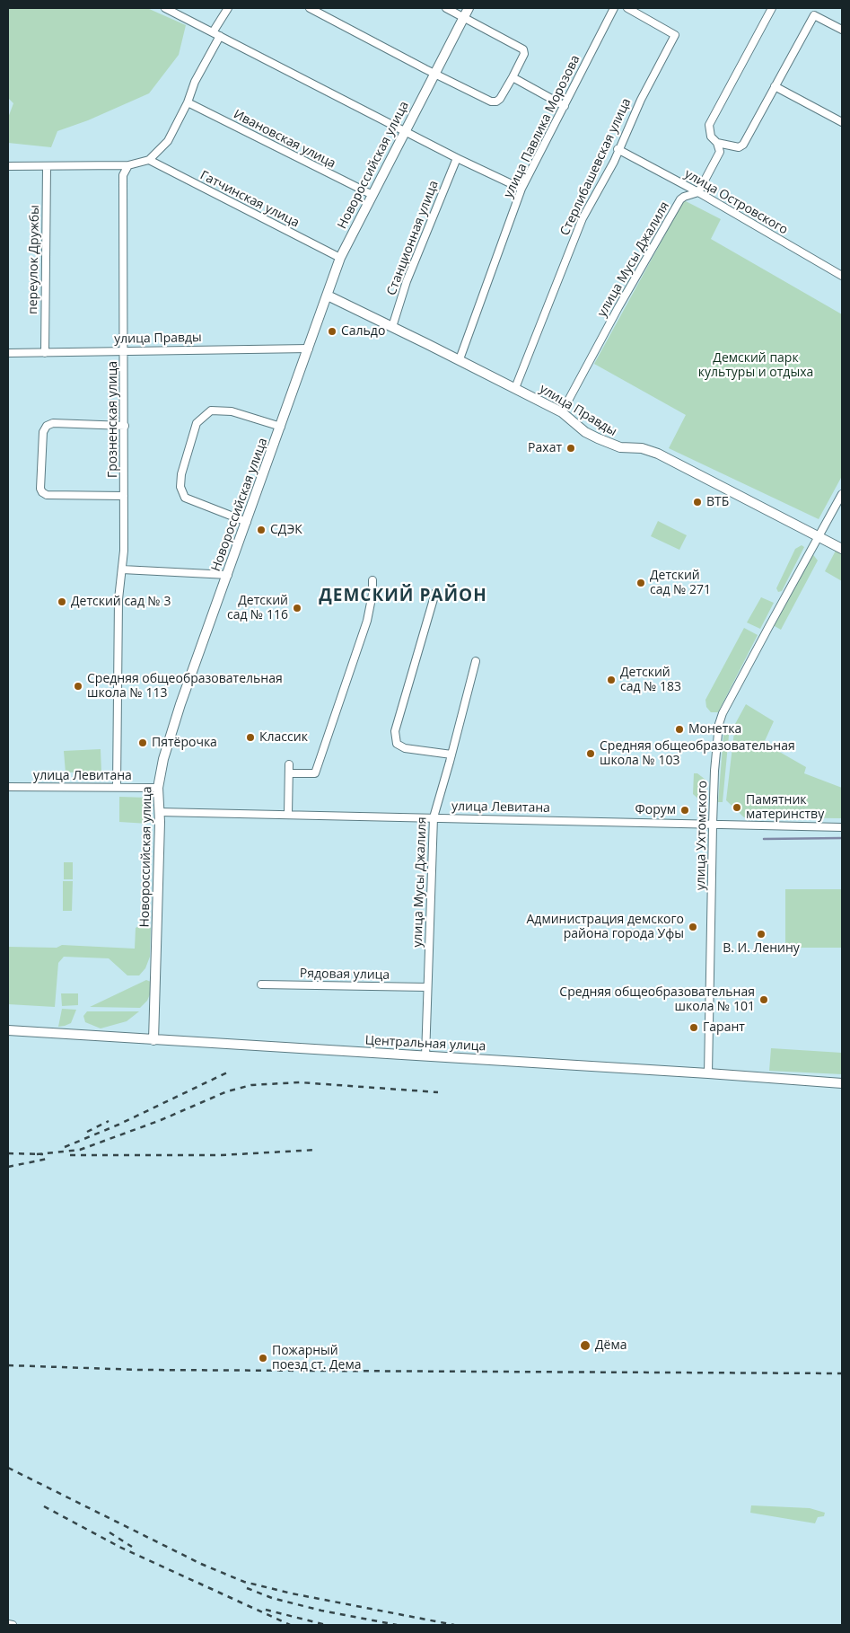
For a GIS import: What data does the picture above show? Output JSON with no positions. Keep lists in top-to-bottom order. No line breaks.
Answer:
{"streets":{"main road":["Новороссийская улица","улица Правды","Центральная улица"],"street":["улица Павлика Морозова","Ивановская улица","Стерлибашевская улица","Гатчинская улица","улица Островского","Станционная улица","переулок Дружбы","улица Мусы Джалиля","Грозненская улица","улица Левитана","улица Ухтомского","Рядовая улица"]},"crossings":[["улица Павлика Морозова","улица Правды"],["Ивановская улица","Новороссийская улица"],["Новороссийская улица","Гатчинская улица"],["Новороссийская улица","улица Правды"],["Новороссийская улица","улица Левитана"],["Новороссийская улица","Центральная улица"],["Стерлибашевская улица","улица Островского"],["Стерлибашевская улица","улица Правды"],["улица Островского","улица Мусы Джалиля"],["Станционная улица","улица Правды"],["переулок Дружбы","улица Правды"],["улица Мусы Джалиля","улица Правды"],["улица Мусы Джалиля","улица Левитана"],["улица Мусы Джалиля","Рядовая улица"],["улица Мусы Джалиля","Центральная улица"],["улица Правды","Грозненская улица"],["улица Правды","улица Ухтомского"],["Грозненская улица","улица Левитана"],["улица Левитана","улица Ухтомского"],["улица Ухтомского","Центральная улица"]],"districts":["ДЕМСКИЙ РАЙОН"],"parks":["Демский парк культуры и отдыха"],"places":["Сальдо","Рахат","ВТБ","СДЭК","Детский сад № 271","Детский сад № 3","Детский сад № 116","Детский сад № 183","Средняя общеобразовательная школа № 113","Монетка","Классик","Пятёрочка","Средняя общеобразовательная школа № 103","Памятник материнству","Форум","Администрация демского района города Уфы","В. И. Ленину","Средняя общеобразовательная школа № 101","Гарант","Дёма","Пожарный поезд ст. Дема"]}
